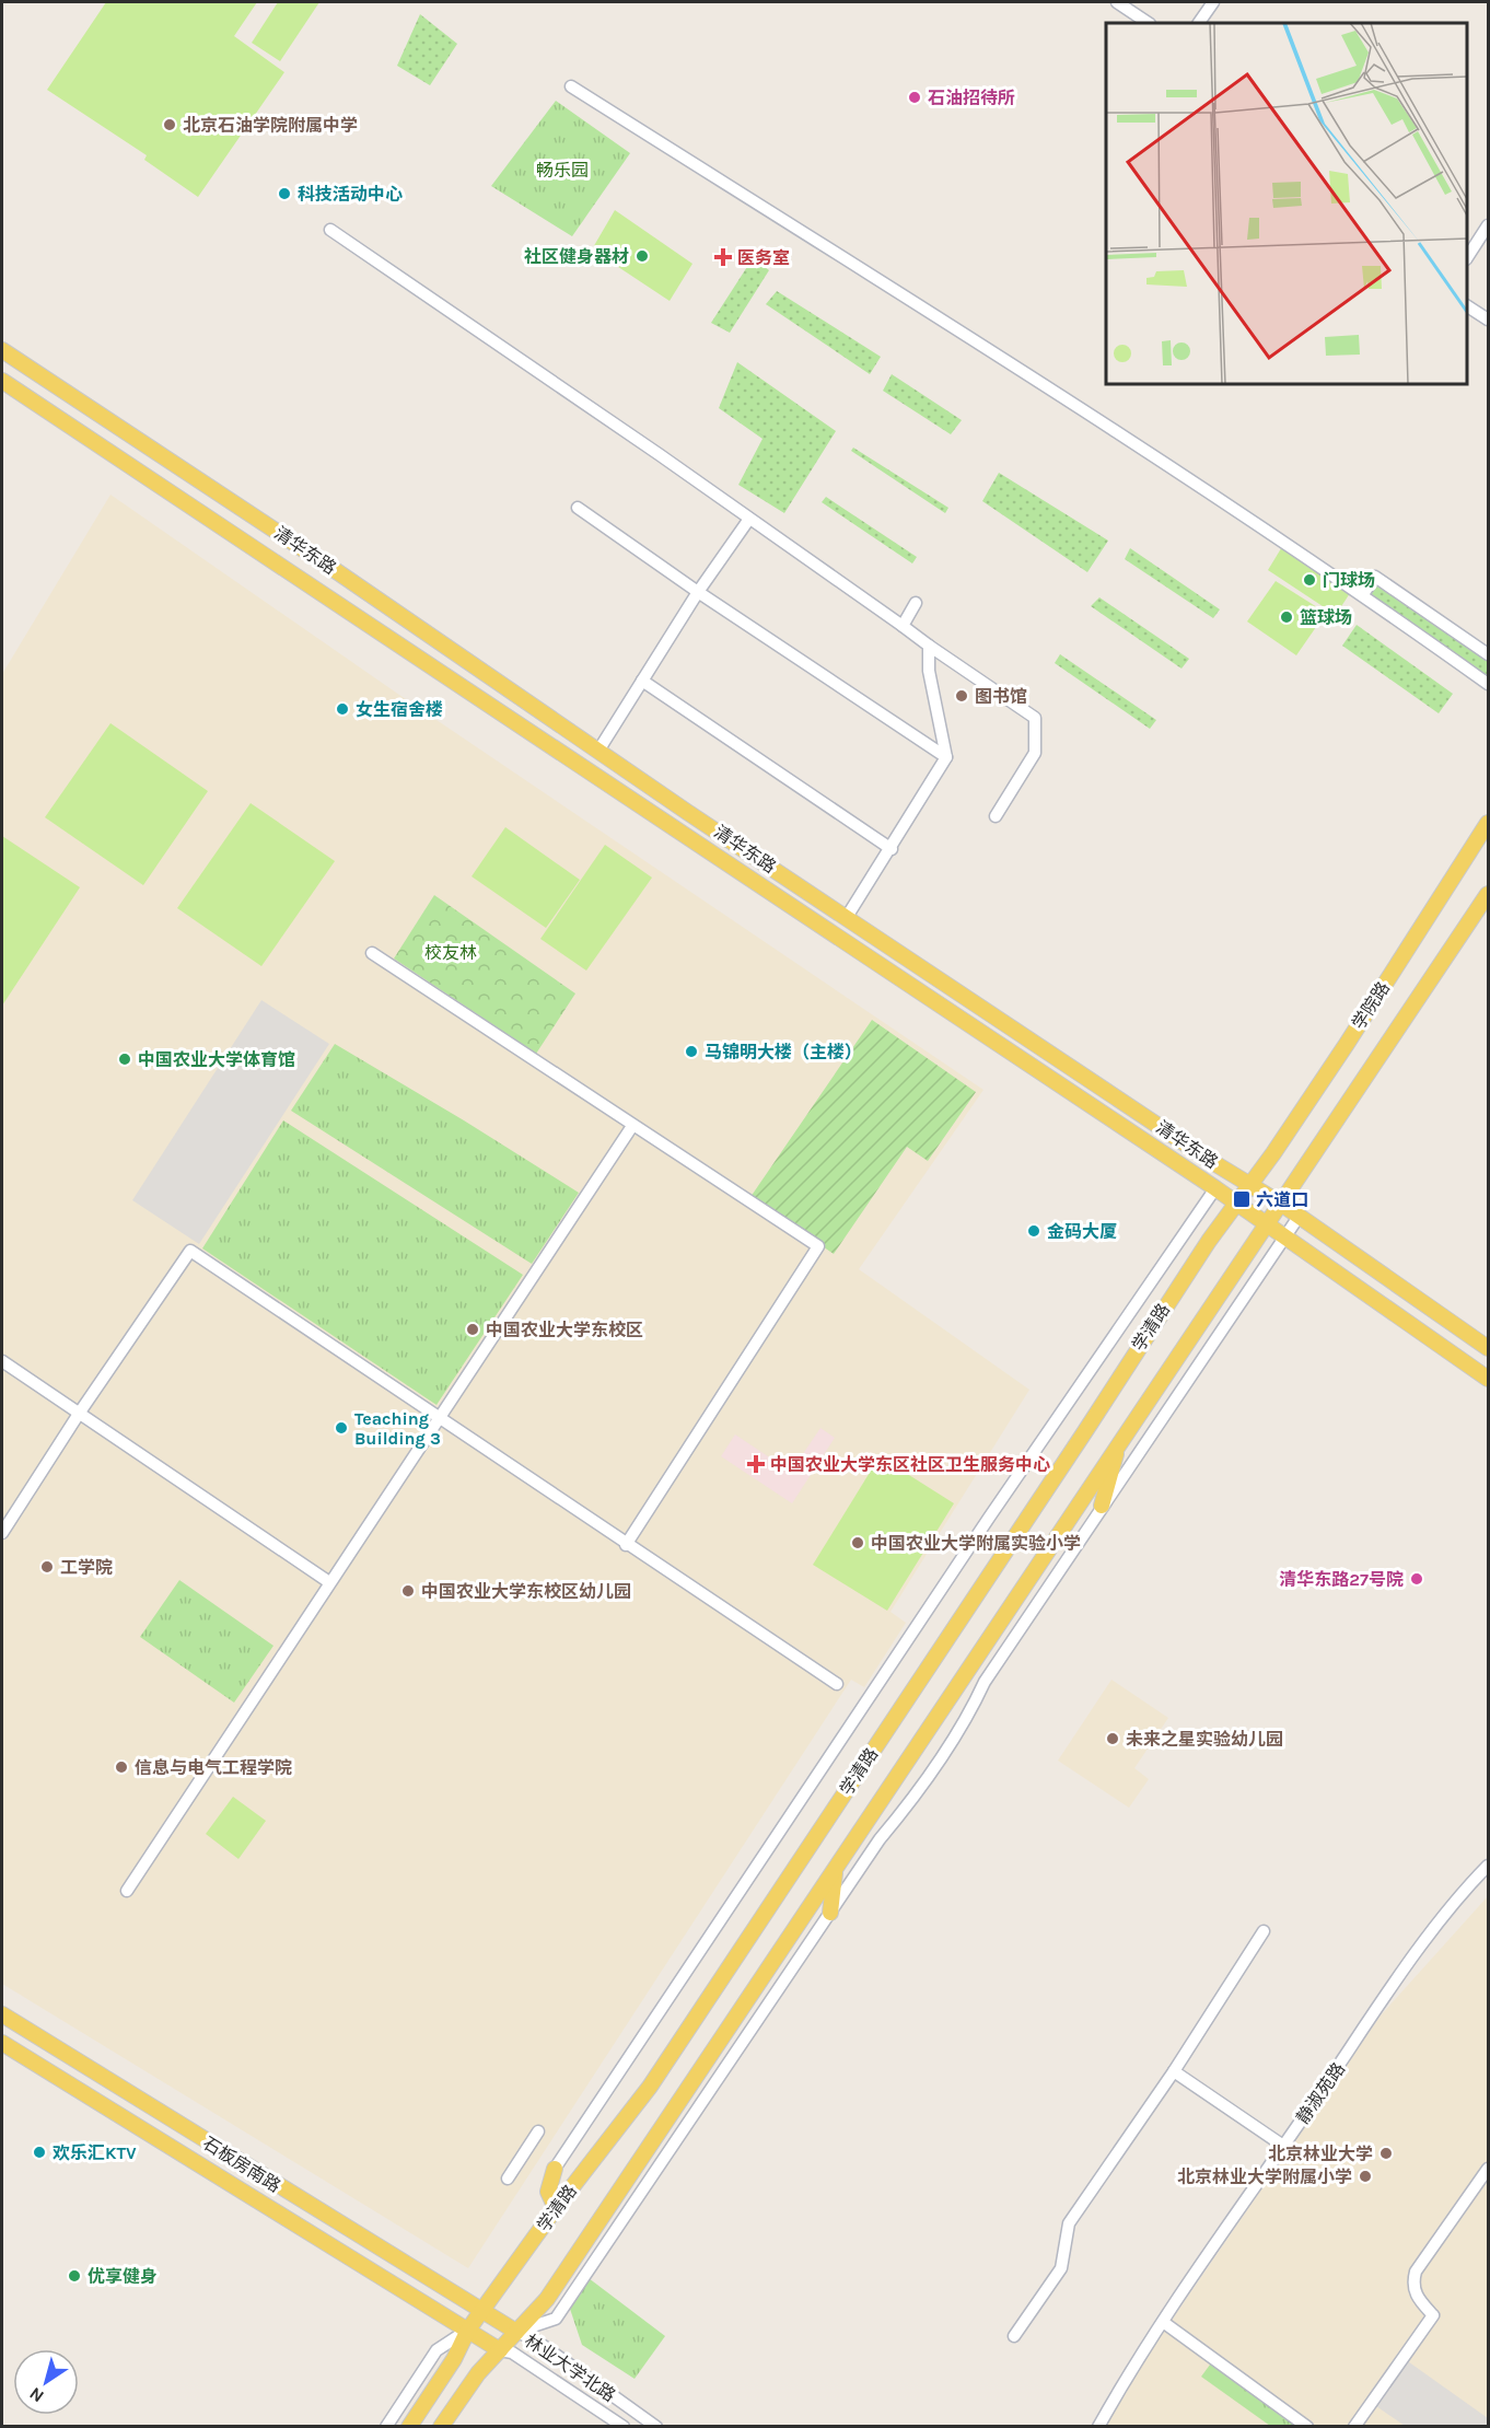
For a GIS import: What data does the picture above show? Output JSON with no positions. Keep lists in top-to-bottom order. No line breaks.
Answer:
{"streets":{"main road":["清华东路","学院路","学清路","石板房南路"],"street":["静淑苑路","林业大学北路"]},"crossings":[["清华东路","学院路"],["清华东路","学清路"],["学院路","学清路"],["学清路","石板房南路"],["学清路","林业大学北路"],["石板房南路","林业大学北路"]],"parks":["畅乐园","校友林"],"places":{"other":["石油招待所","北京石油学院附属中学","科技活动中心","社区健身器材","门球场","篮球场","图书馆","女生宿舍楼","马锦明大楼（主楼）","中国农业大学体育馆","金码大厦","中国农业大学东校区","Teaching Building 3","中国农业大学附属实验小学","工学院","清华东路27号院","中国农业大学东校区幼儿园","未来之星实验幼儿园","信息与电气工程学院","欢乐汇KTV","北京林业大学","北京林业大学附属小学","优享健身"],"health":["医务室","中国农业大学东区社区卫生服务中心"],"transit":["六道口"]},"north":"bottom left"}
